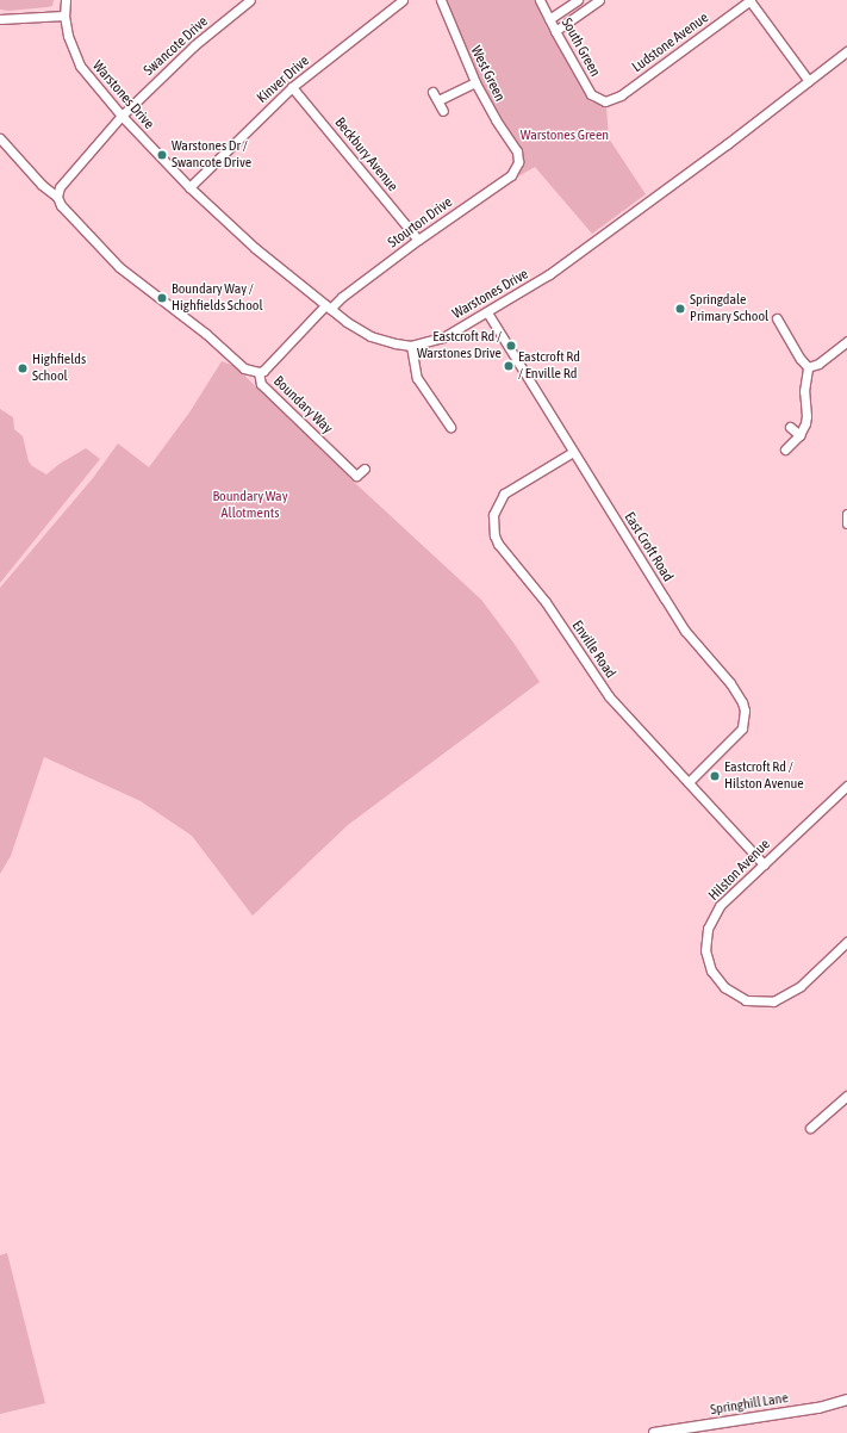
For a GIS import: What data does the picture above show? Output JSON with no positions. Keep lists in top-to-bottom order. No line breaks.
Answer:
{"streets":{"street":["Ludstone Avenue","Swancote Drive","South Green","West Green","Kinver Drive","Warstones Drive","Beckbury Avenue","Stourton Drive","Boundary Way","East Croft Road","Enville Road","Hilston Avenue","Springhill Lane"]},"crossings":[["Ludstone Avenue","South Green"],["Swancote Drive","Warstones Drive"],["Swancote Drive","Boundary Way"],["West Green","Stourton Drive"],["Kinver Drive","Warstones Drive"],["Kinver Drive","Beckbury Avenue"],["Warstones Drive","Stourton Drive"],["Warstones Drive","East Croft Road"],["Beckbury Avenue","Stourton Drive"],["Stourton Drive","Boundary Way"],["East Croft Road","Enville Road"],["Enville Road","Hilston Avenue"]],"parks":["Warstones Green","Boundary Way Allotments"],"places":["Warstones Dr / Swancote Drive","Boundary Way / Highfields School","Springdale Primary School","Eastcroft Rd / Warstones Drive","Eastcroft Rd / Enville Rd","Highfields School","Eastcroft Rd / Hilston Avenue"]}
